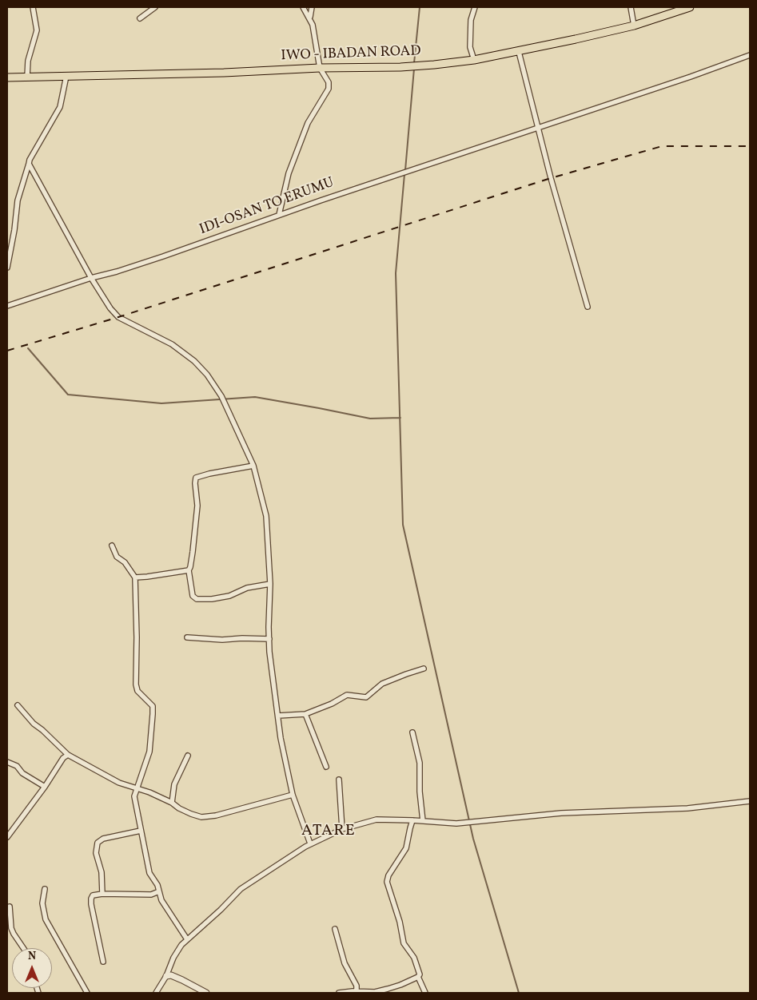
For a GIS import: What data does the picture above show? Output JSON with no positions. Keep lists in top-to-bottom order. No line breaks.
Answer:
{"streets":{"main road":["IWO - IBADAN ROAD"],"street":["IDI-OSAN TO ERUMU"]},"districts":["ATARE"],"north":"top"}
